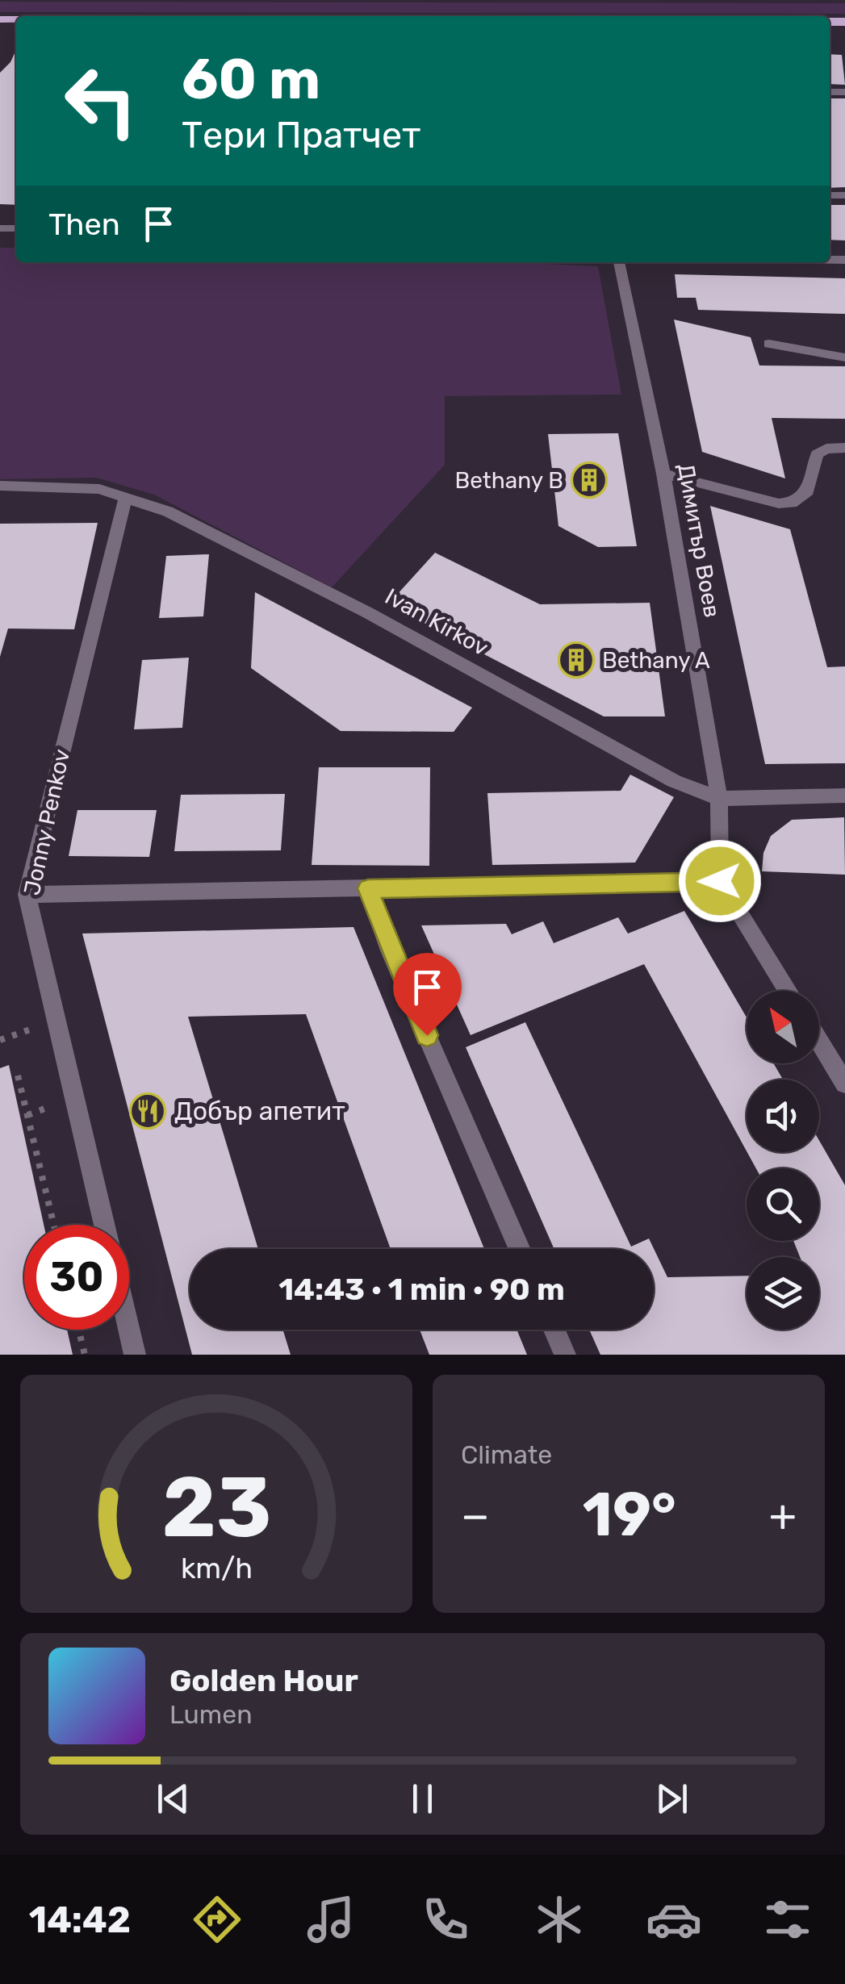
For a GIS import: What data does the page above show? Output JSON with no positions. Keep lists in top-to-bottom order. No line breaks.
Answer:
{"streets":{"street":["Димитър Воев","Ivan Kirkov","Jonny Penkov"]},"crossings":[["Димитър Воев","Ivan Kirkov"],["Ivan Kirkov","Jonny Penkov"]],"places":{"building":["Bethany B","Bethany A"],"restaurant":["Добър апетит"]},"north":"top left","page":{"turn":["60 m","Тери Пратчет"],"then":"Then","limit":"30","trip":"14:43 · 1 min · 90 m","tile":"Climate","heat":["−","19°","+"],"song":["Golden Hour","Lumen"],"tabs":"14:42","gauge":["23","km/h"]}}
